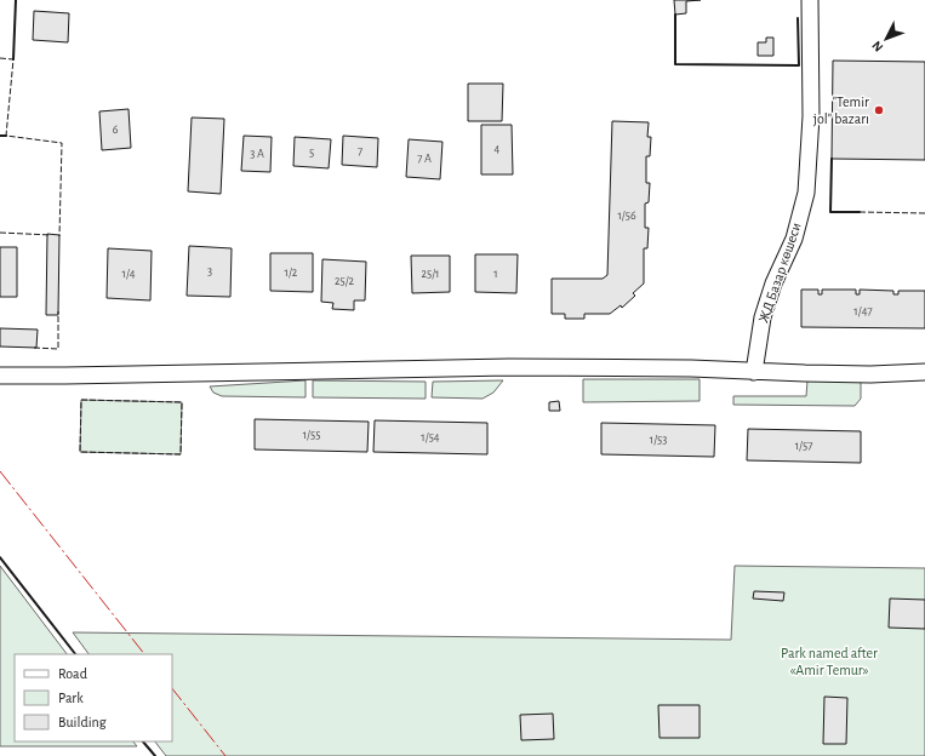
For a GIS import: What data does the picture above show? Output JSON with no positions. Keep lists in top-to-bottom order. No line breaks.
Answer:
{"streets":{"street":["ЖД Базар көшеси"]},"parks":["Park named after «Amir Temur»"],"places":["\"Temir jol\" bazarı"],"house_numbers":["6","4","7","5","3 А","7 А","1/56","3","1/2","1/4","25/1","1","25/2","1/47","1/55","1/54","1/53","1/57"],"legend":["Road","Park","Building"],"north":"bottom left"}
